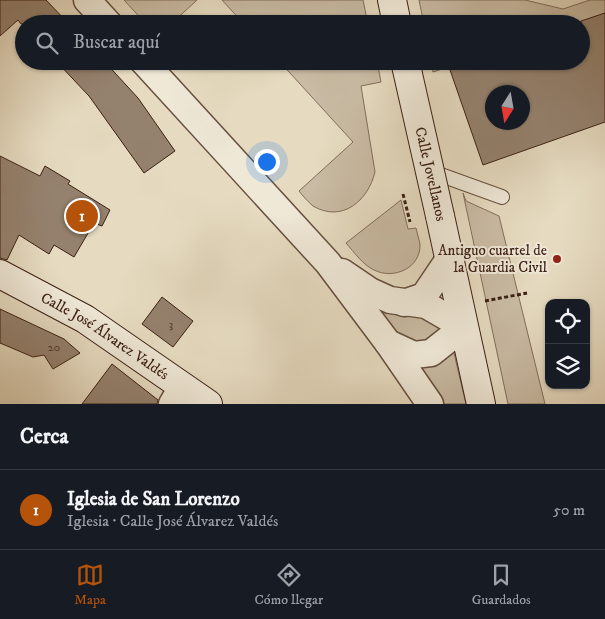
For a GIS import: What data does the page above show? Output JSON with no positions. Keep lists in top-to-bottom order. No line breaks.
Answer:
{"streets":{"street":["Calle Jovellanos","Calle José Álvarez Valdés"]},"places":["Antiguo cuartel de la Guardia Civil"],"house_numbers":["3","20"],"north":"bottom","page":{"search":"Buscar aquí","pins":"1","heading":"Cerca","list":[{"mark":"1","name":"Iglesia de San Lorenzo","note":"Iglesia · Calle José Álvarez Valdés","value":"50 m"}],"nav":["Mapa","Cómo llegar","Guardados"]}}
